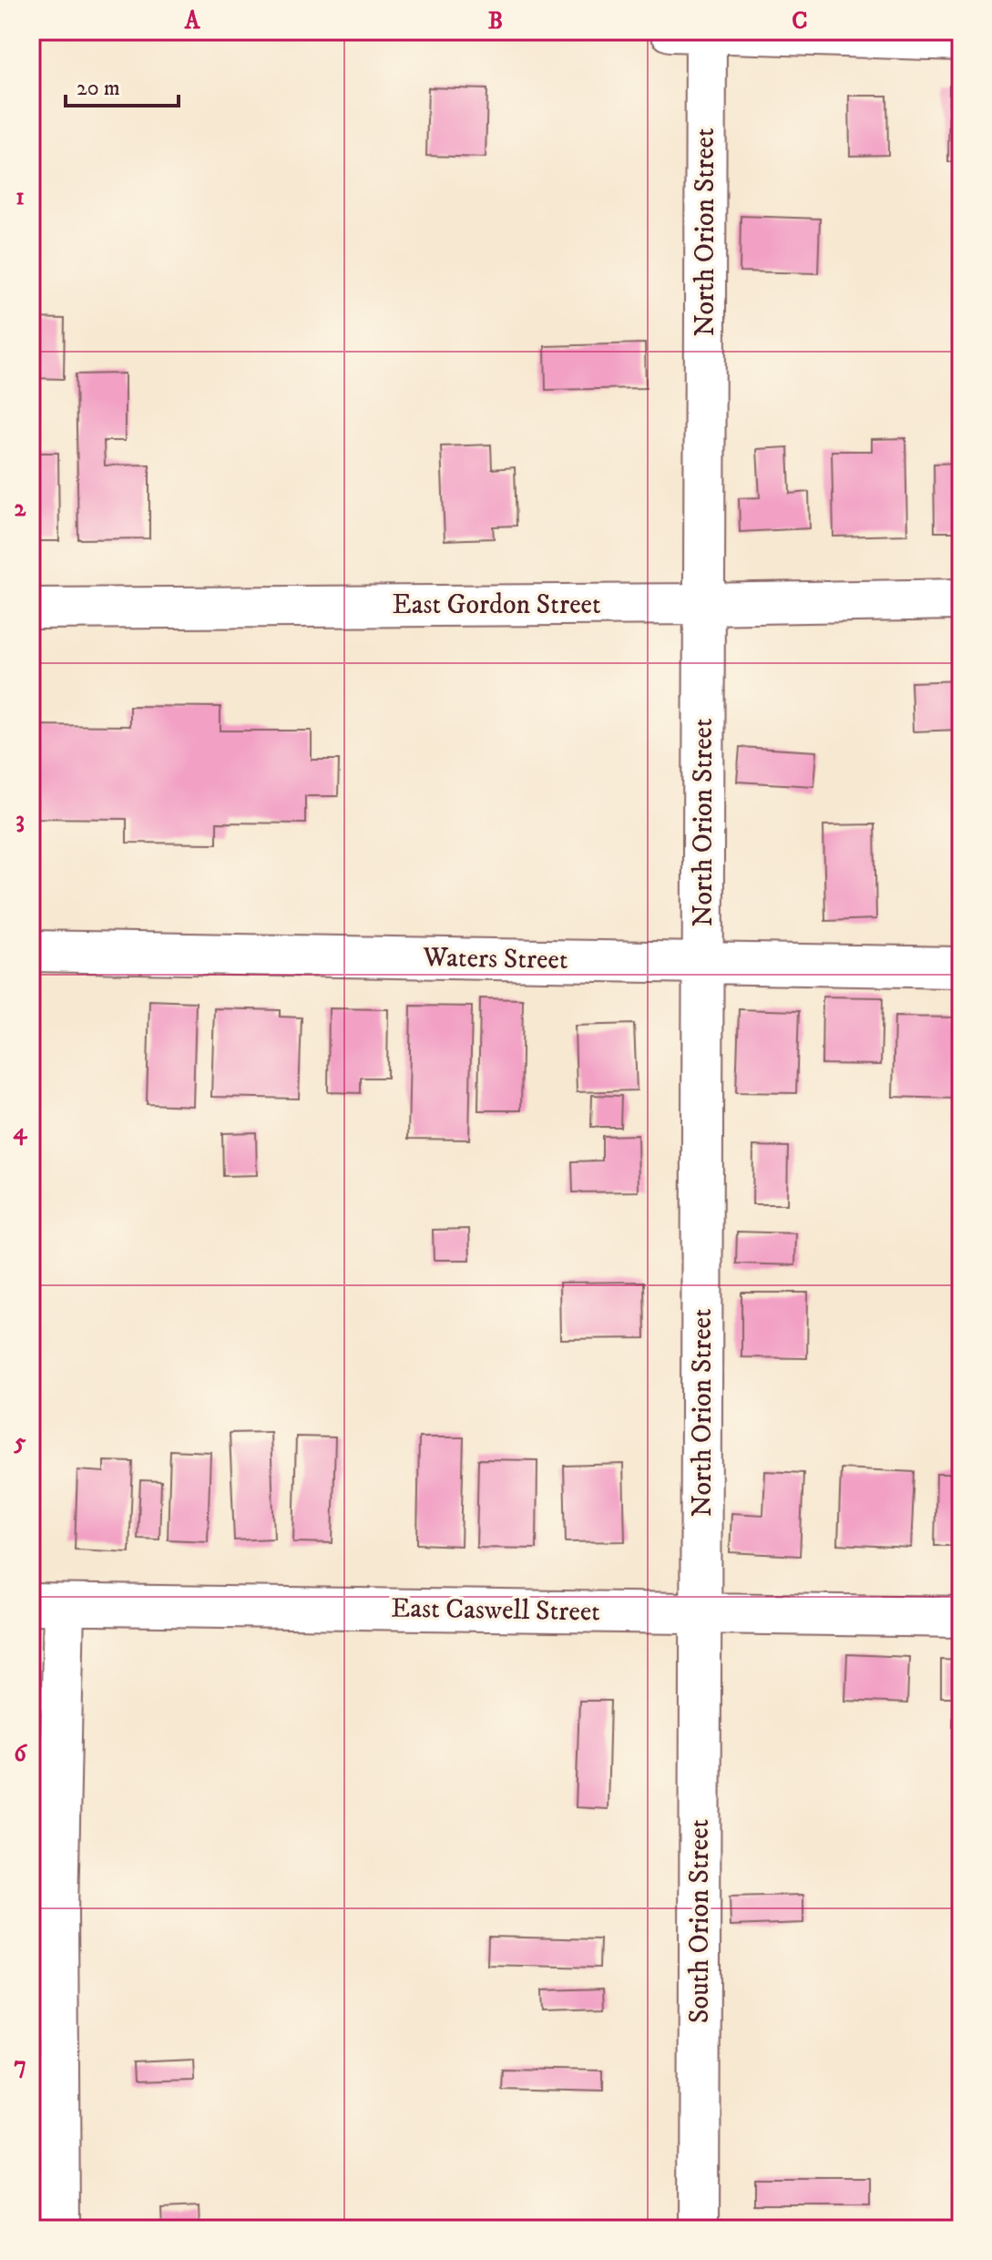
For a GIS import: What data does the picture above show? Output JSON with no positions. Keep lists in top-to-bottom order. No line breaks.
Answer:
{"streets":{"street":["North Orion Street","East Gordon Street","Waters Street","East Caswell Street","South Orion Street"]},"crossings":[["North Orion Street","East Gordon Street"],["North Orion Street","Waters Street"],["North Orion Street","East Caswell Street"],["North Orion Street","South Orion Street"],["East Caswell Street","South Orion Street"]],"scale_bar":"20 m","grid":{"columns":["A","B","C"],"rows":["1","2","3","4","5","6","7"]}}
